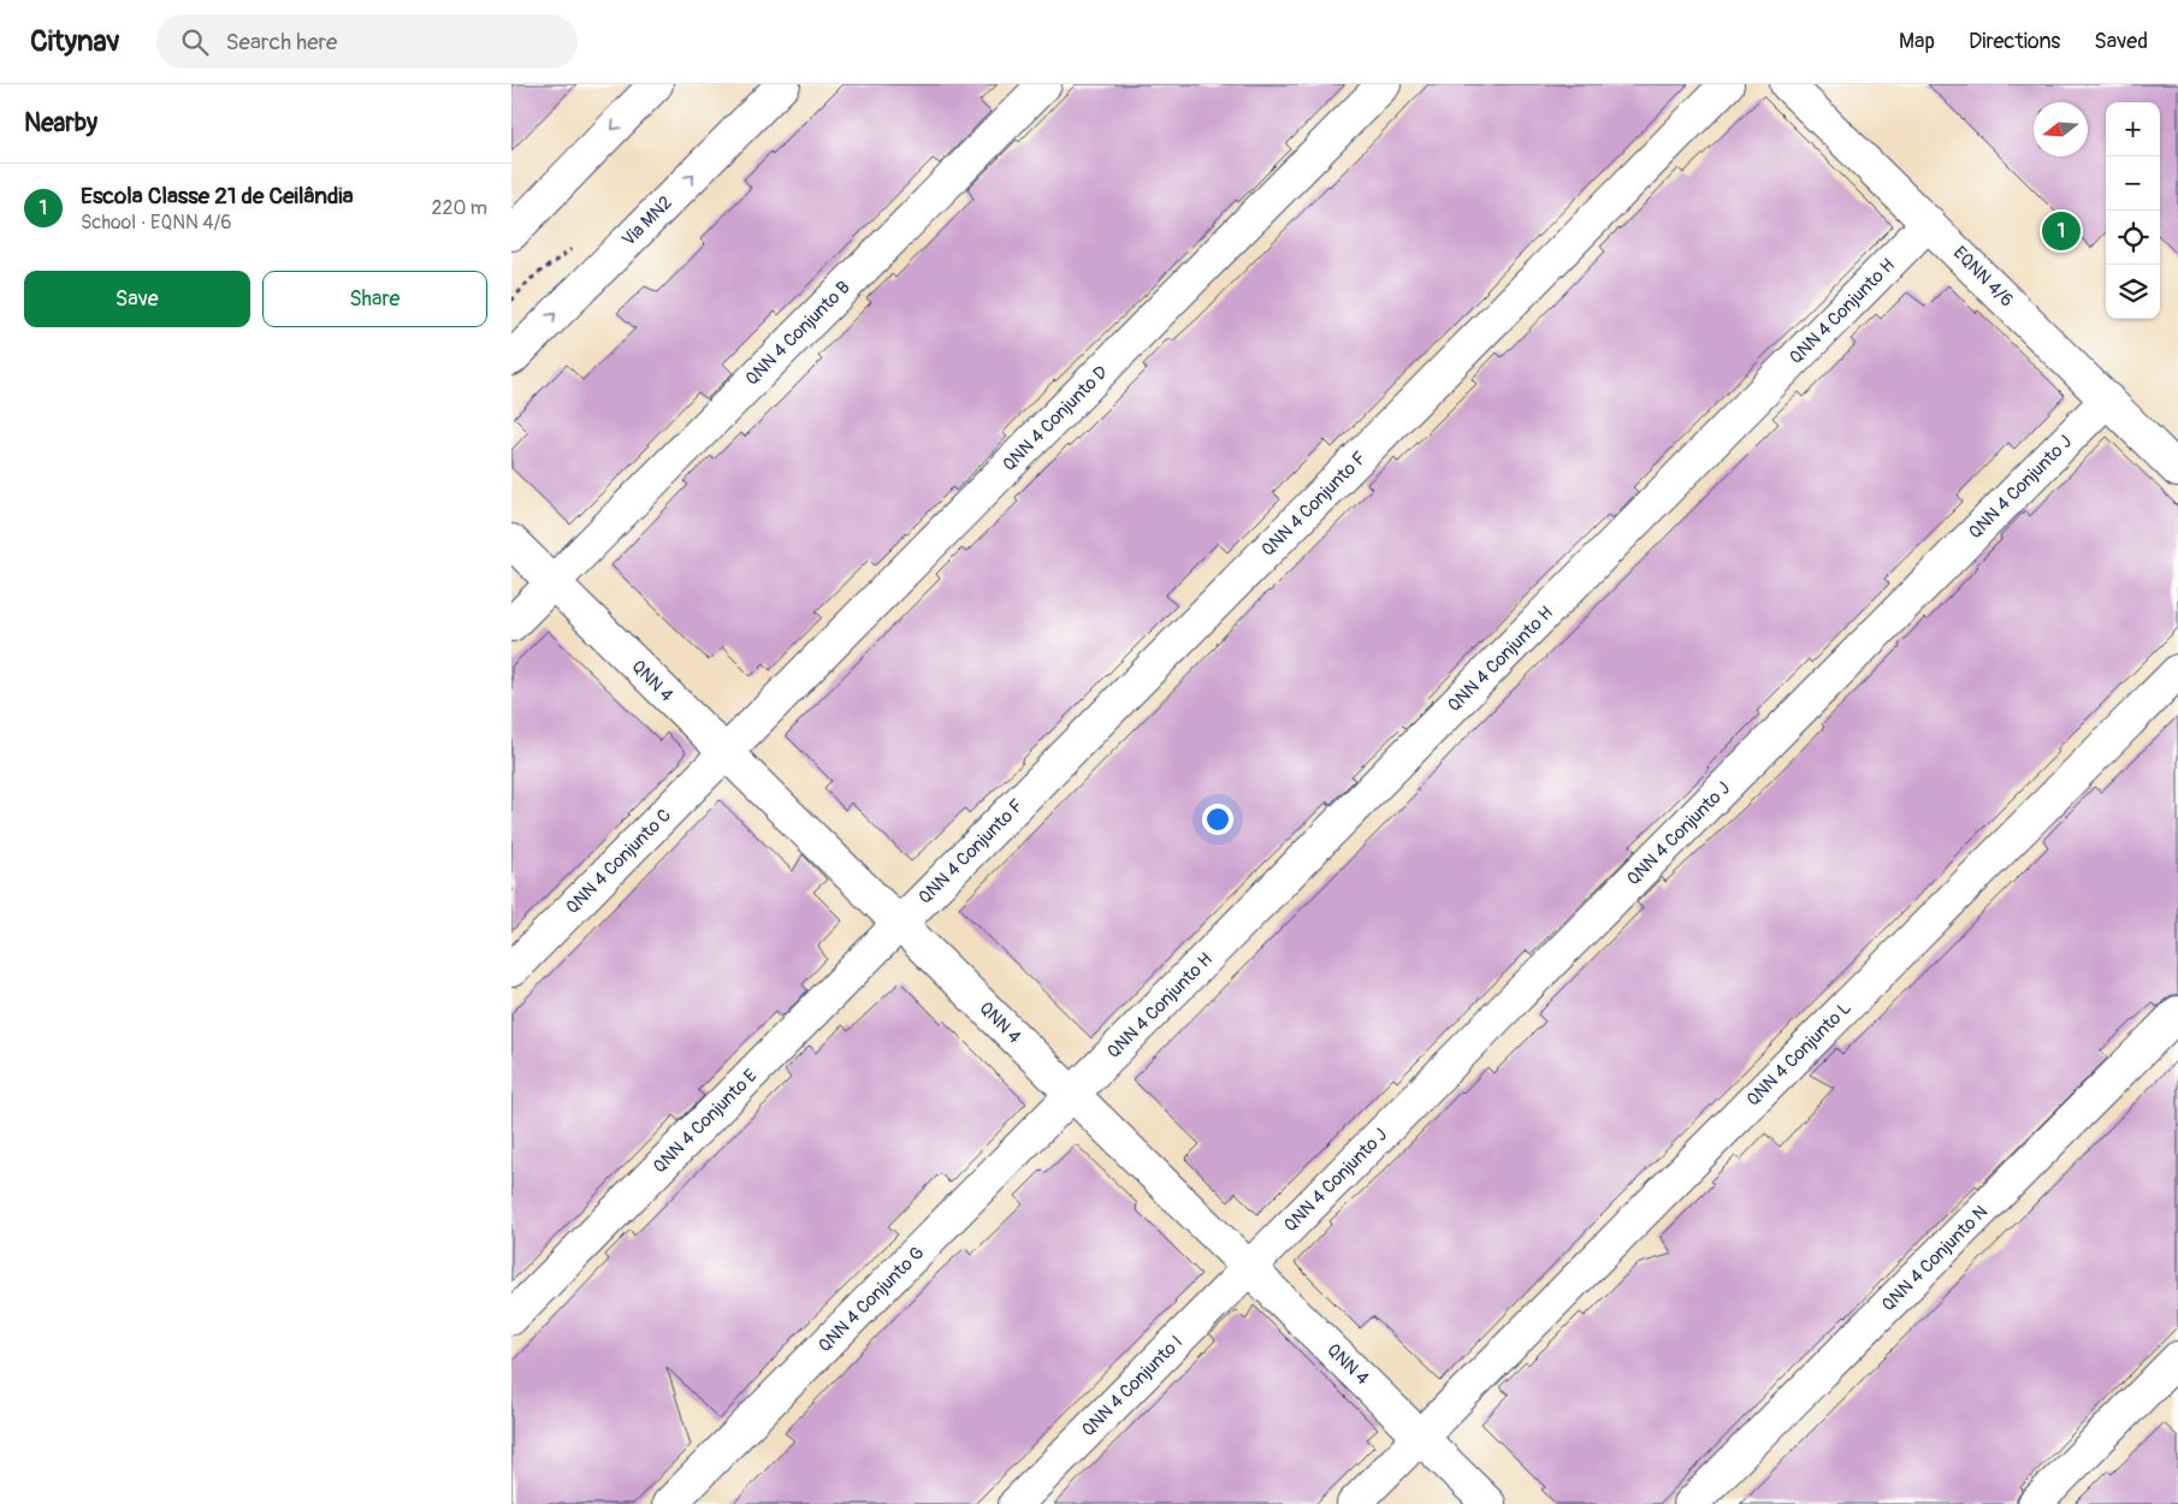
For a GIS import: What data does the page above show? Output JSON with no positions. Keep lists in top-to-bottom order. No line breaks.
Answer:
{"streets":{"street":["Via MN2","EQNN 4/6","QNN 4 Conjunto H","QNN 4 Conjunto B","QNN 4 Conjunto D","QNN 4 Conjunto J","QNN 4 Conjunto F","QNN 4","QNN 4 Conjunto C","QNN 4 Conjunto L","QNN 4 Conjunto E","QNN 4 Conjunto N","QNN 4 Conjunto G","QNN 4 Conjunto I"]},"crossings":[["EQNN 4/6","QNN 4 Conjunto H"],["EQNN 4/6","QNN 4 Conjunto J"],["QNN 4 Conjunto H","QNN 4"],["QNN 4 Conjunto H","QNN 4 Conjunto G"],["QNN 4 Conjunto B","QNN 4"],["QNN 4 Conjunto D","QNN 4"],["QNN 4 Conjunto D","QNN 4 Conjunto C"],["QNN 4 Conjunto J","QNN 4"],["QNN 4 Conjunto J","QNN 4 Conjunto I"],["QNN 4 Conjunto F","QNN 4"],["QNN 4 Conjunto F","QNN 4 Conjunto E"],["QNN 4","QNN 4 Conjunto C"],["QNN 4","QNN 4 Conjunto L"],["QNN 4","QNN 4 Conjunto E"],["QNN 4","QNN 4 Conjunto G"],["QNN 4","QNN 4 Conjunto I"]],"north":"left","page":{"header":"Citynav","search":"Search here","nav":["Map","Directions","Saved"],"heading":"Nearby","map_buttons":["+","−"],"list":[{"mark":"1","name":"Escola Classe 21 de Ceilândia","note":"School · EQNN 4/6","value":"220 m"}],"pins":"1","buttons":["Save","Share"]}}
